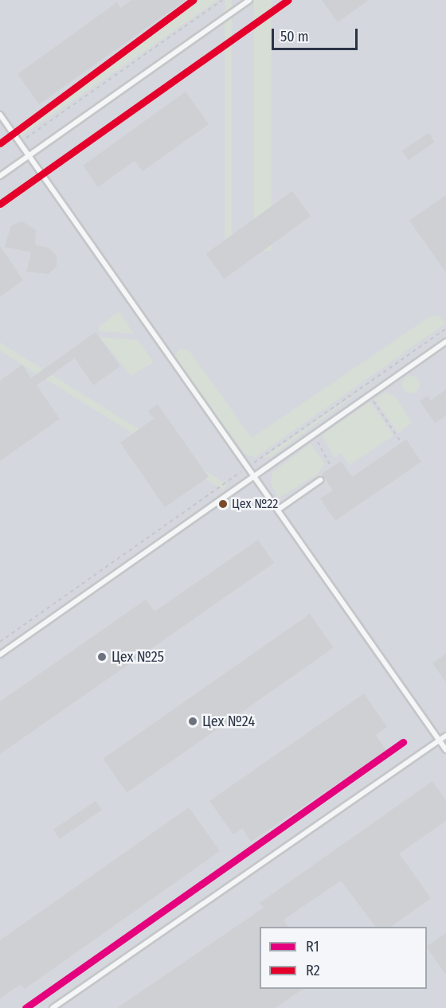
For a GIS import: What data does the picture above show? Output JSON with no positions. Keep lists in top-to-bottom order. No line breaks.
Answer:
{"places":["Цех №22","Цех №25","Цех №24"],"lines":["transit line R2","transit line R1"],"legend":["R1","R2"],"scale_bar":"50 m"}
